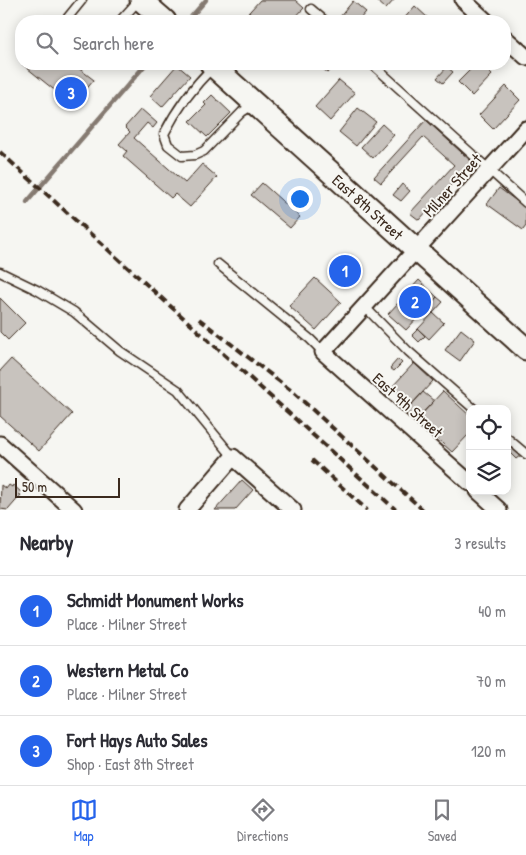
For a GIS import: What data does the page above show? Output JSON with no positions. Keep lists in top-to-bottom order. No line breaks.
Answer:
{"streets":{"main road":["East 8th Street"],"street":["Milner Street","East 9th Street"]},"crossings":[["Milner Street","East 8th Street"],["Milner Street","East 9th Street"]],"scale_bar":"50 m","page":{"search":"Search here","pins":["3","1","2"],"scale":"50 m","heading":["Nearby","3 results"],"list":[{"mark":"1","name":"Schmidt Monument Works","note":"Place · Milner Street","value":"40 m"},{"mark":"2","name":"Western Metal Co","note":"Place · Milner Street","value":"70 m"},{"mark":"3","name":"Fort Hays Auto Sales","note":"Shop · East 8th Street","value":"120 m"}],"nav":["Map","Directions","Saved"]}}
